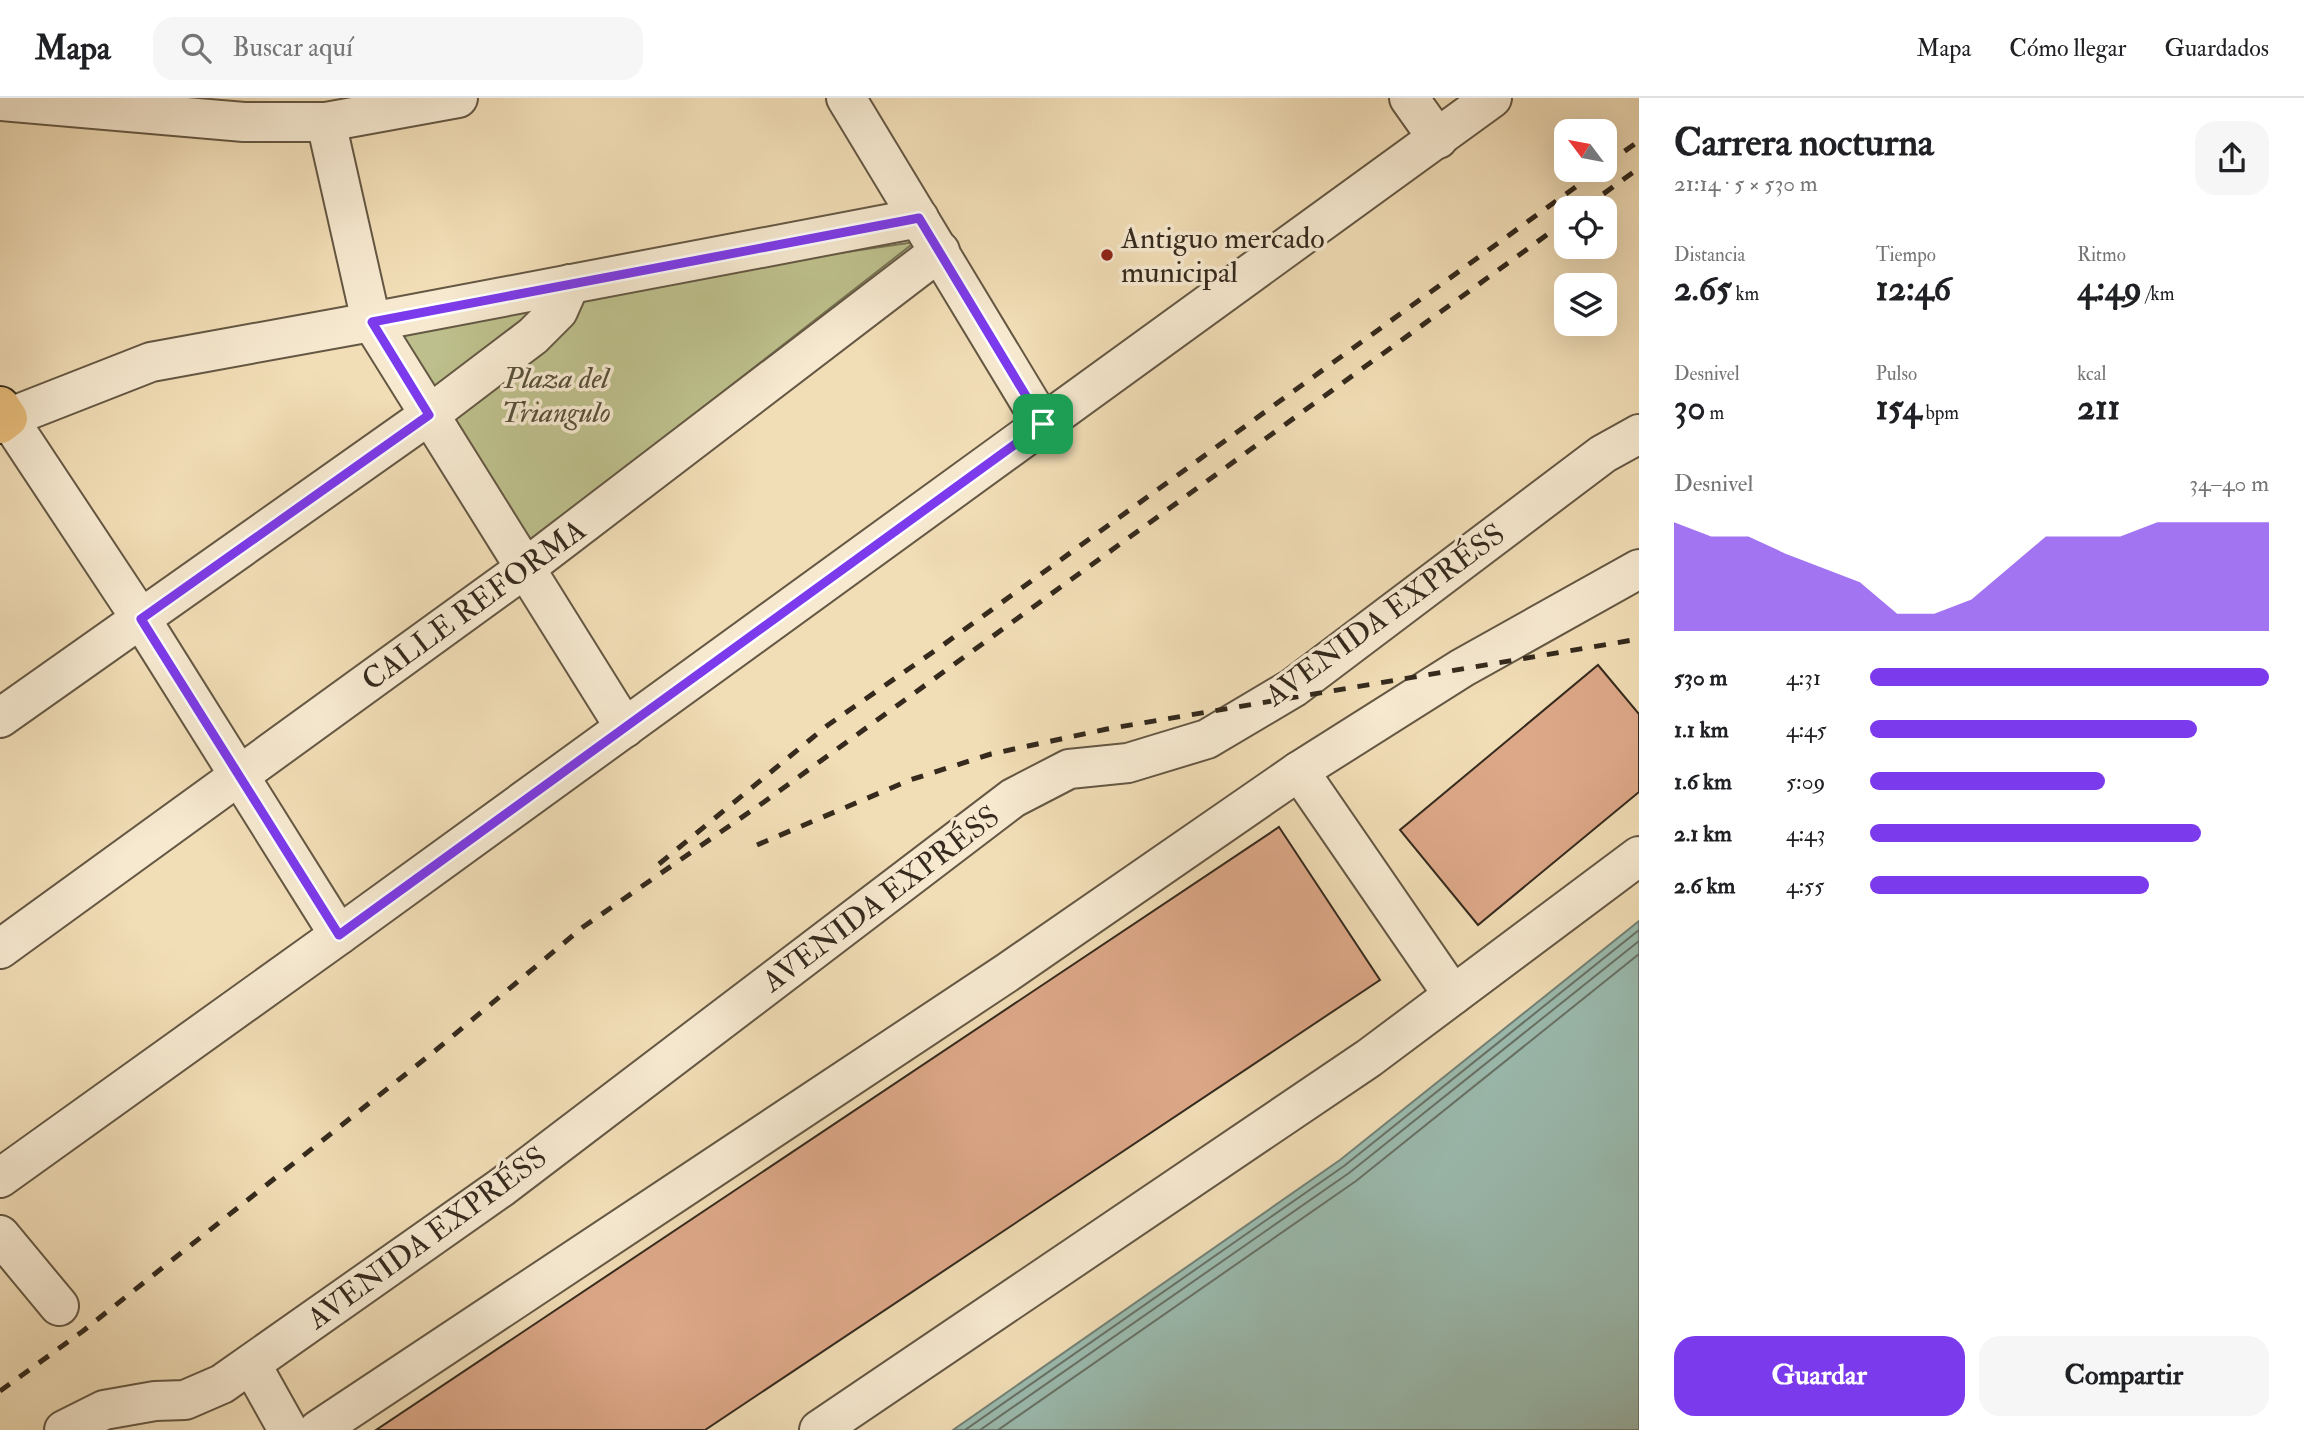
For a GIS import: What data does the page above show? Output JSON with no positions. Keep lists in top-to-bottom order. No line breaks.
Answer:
{"streets":{"street":["CALLE REFORMA","AVENIDA EXPRÉSS"]},"parks":["Plaza del Triangulo"],"places":["Antiguo mercado municipal"],"north":"top left","page":{"header":"Mapa","search":"Buscar aquí","nav":["Mapa","Cómo llegar","Guardados"],"heading":["Carrera nocturna","21:14 · 5 × 530 m"],"stats":[["Distancia","2.65 km"],["Tiempo","12:46"],["Ritmo","4:49 /km"],["Desnivel","30 m"],["Pulso","154 bpm"],["kcal","211"]],"chart":["Desnivel","34–40 m"],"list":[{"name":"530 m","note":"4:31"},{"name":"1.1 km","note":"4:45"},{"name":"1.6 km","note":"5:09"},{"name":"2.1 km","note":"4:43"},{"name":"2.6 km","note":"4:55"}],"buttons":["Guardar","Compartir"]}}
